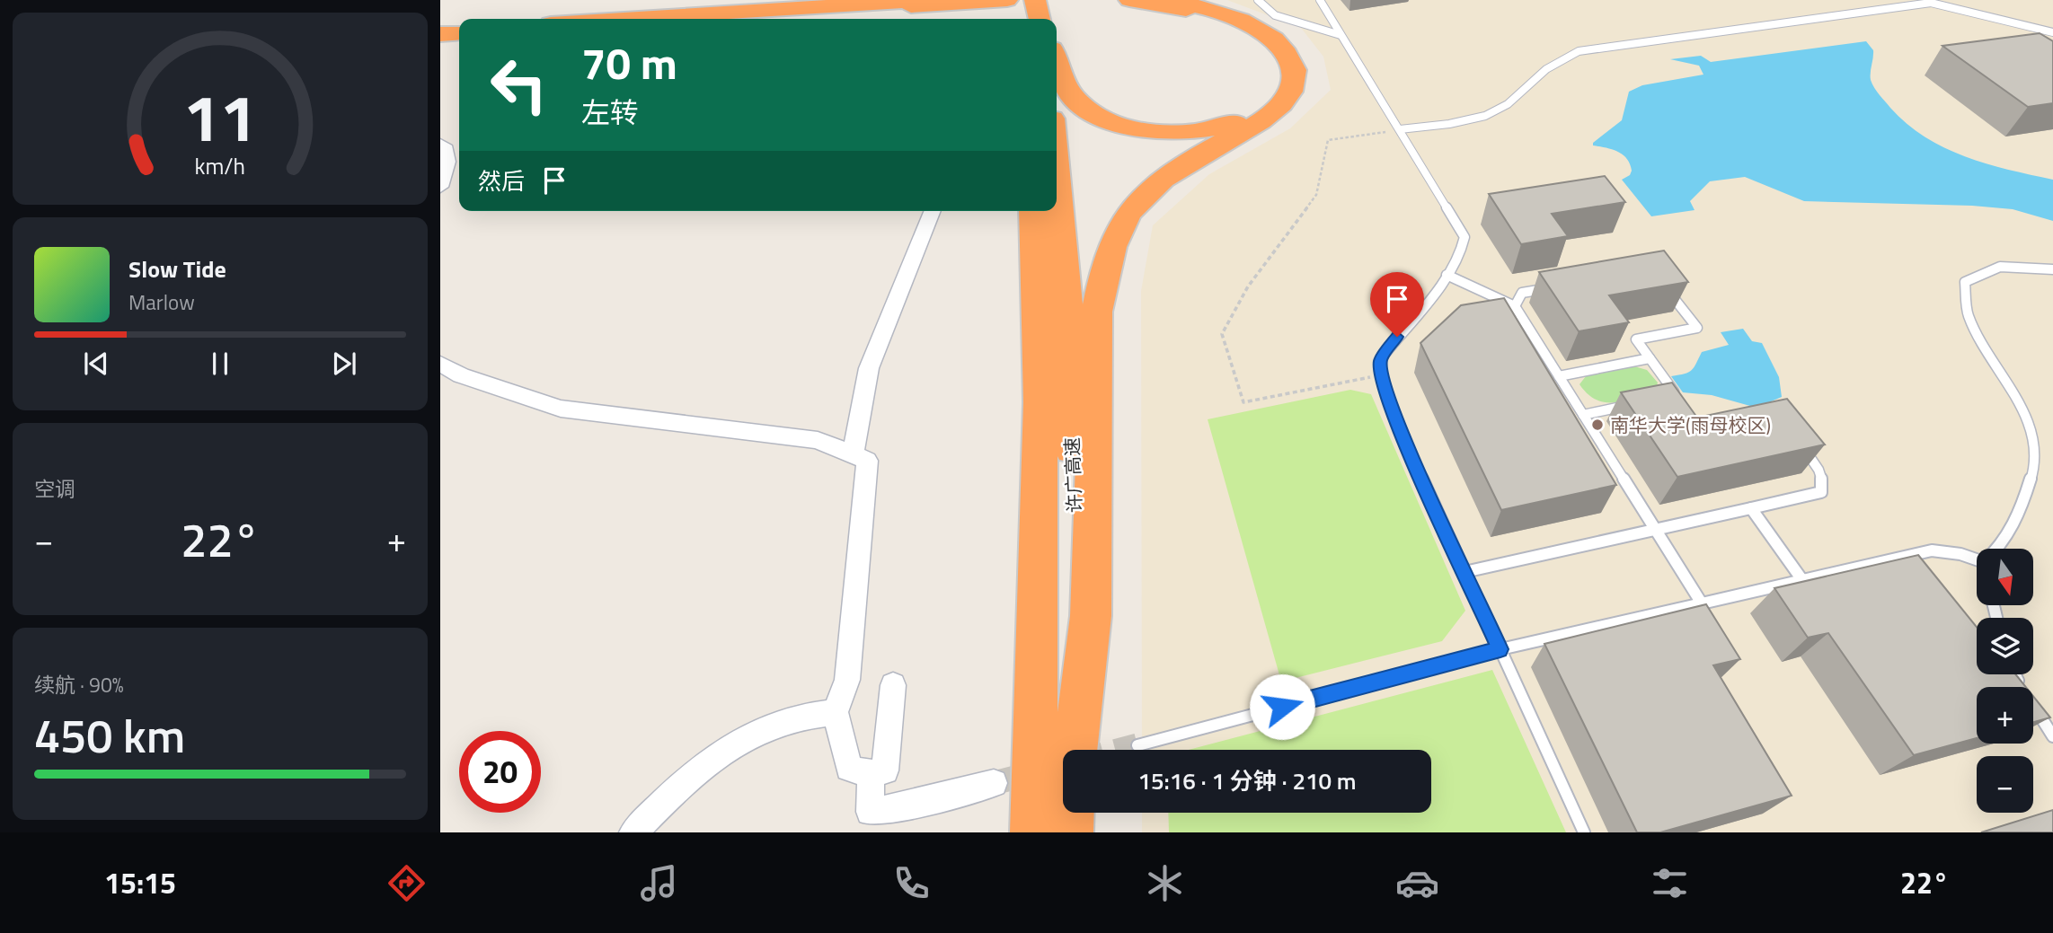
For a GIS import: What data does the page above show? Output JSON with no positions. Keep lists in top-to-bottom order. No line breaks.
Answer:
{"streets":{"highway":["许广高速"]},"places":["南华大学(雨母校区)"],"north":"bottom","page":{"turn":["70 m","左转"],"then":"然后","song":["Slow Tide","Marlow"],"tile":["空调",["续航 · 90%","450 km"]],"heat":["−","22°","+"],"map_buttons":["+","−"],"limit":"20","trip":"15:16 · 1 分钟 · 210 m","tabs":["15:15","22°"],"gauge":["11","km/h"]}}
